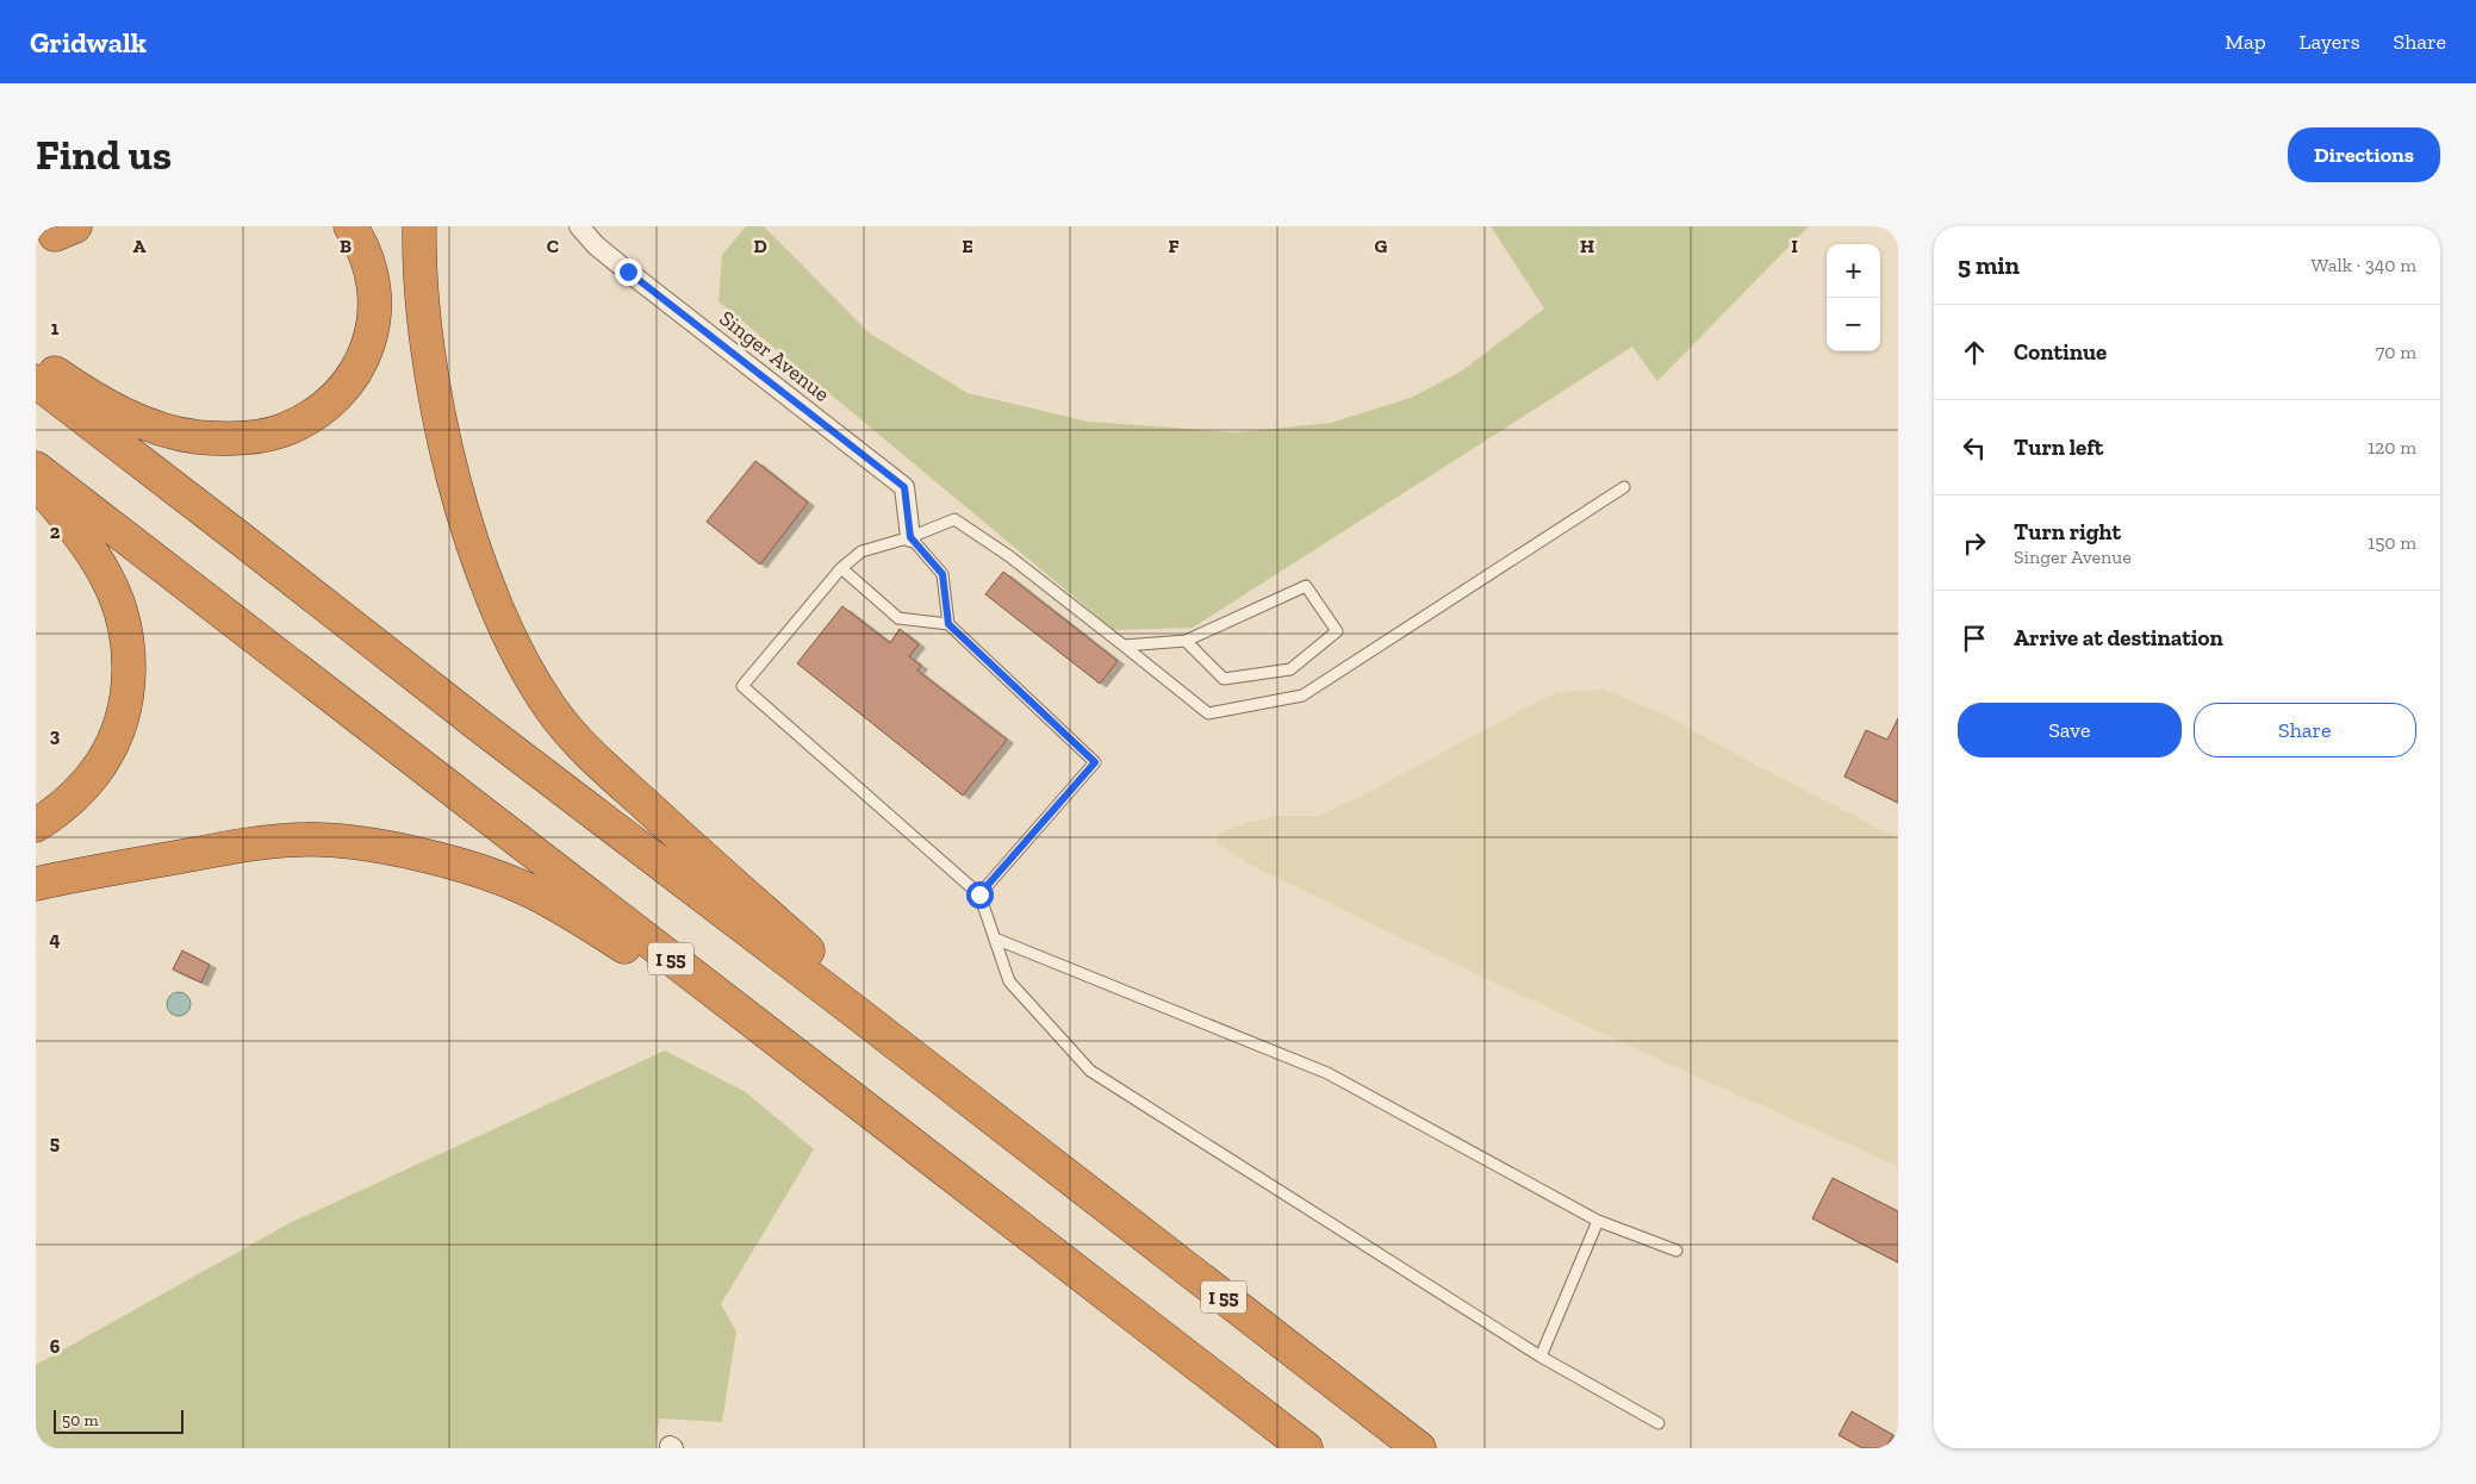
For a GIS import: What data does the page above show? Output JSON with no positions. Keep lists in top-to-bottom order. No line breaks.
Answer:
{"streets":{"highway":["I 55"],"street":["Singer Avenue"]},"scale_bar":"50 m","page":{"header":"Gridwalk","nav":["Map","Layers","Share"],"buttons":["Directions",["Save","Share"]],"title":"Find us","heading":["5 min","Walk · 340 m"],"map_buttons":["+","−"],"list":[["Continue","70 m"],["Turn left","120 m"],["Turn right","Singer Avenue","150 m"],"Arrive at destination"],"scale":"50 m"},"grid":{"columns":["A","B","C","D","E","F","G","H","I"],"rows":["1","2","3","4","5","6"]}}
